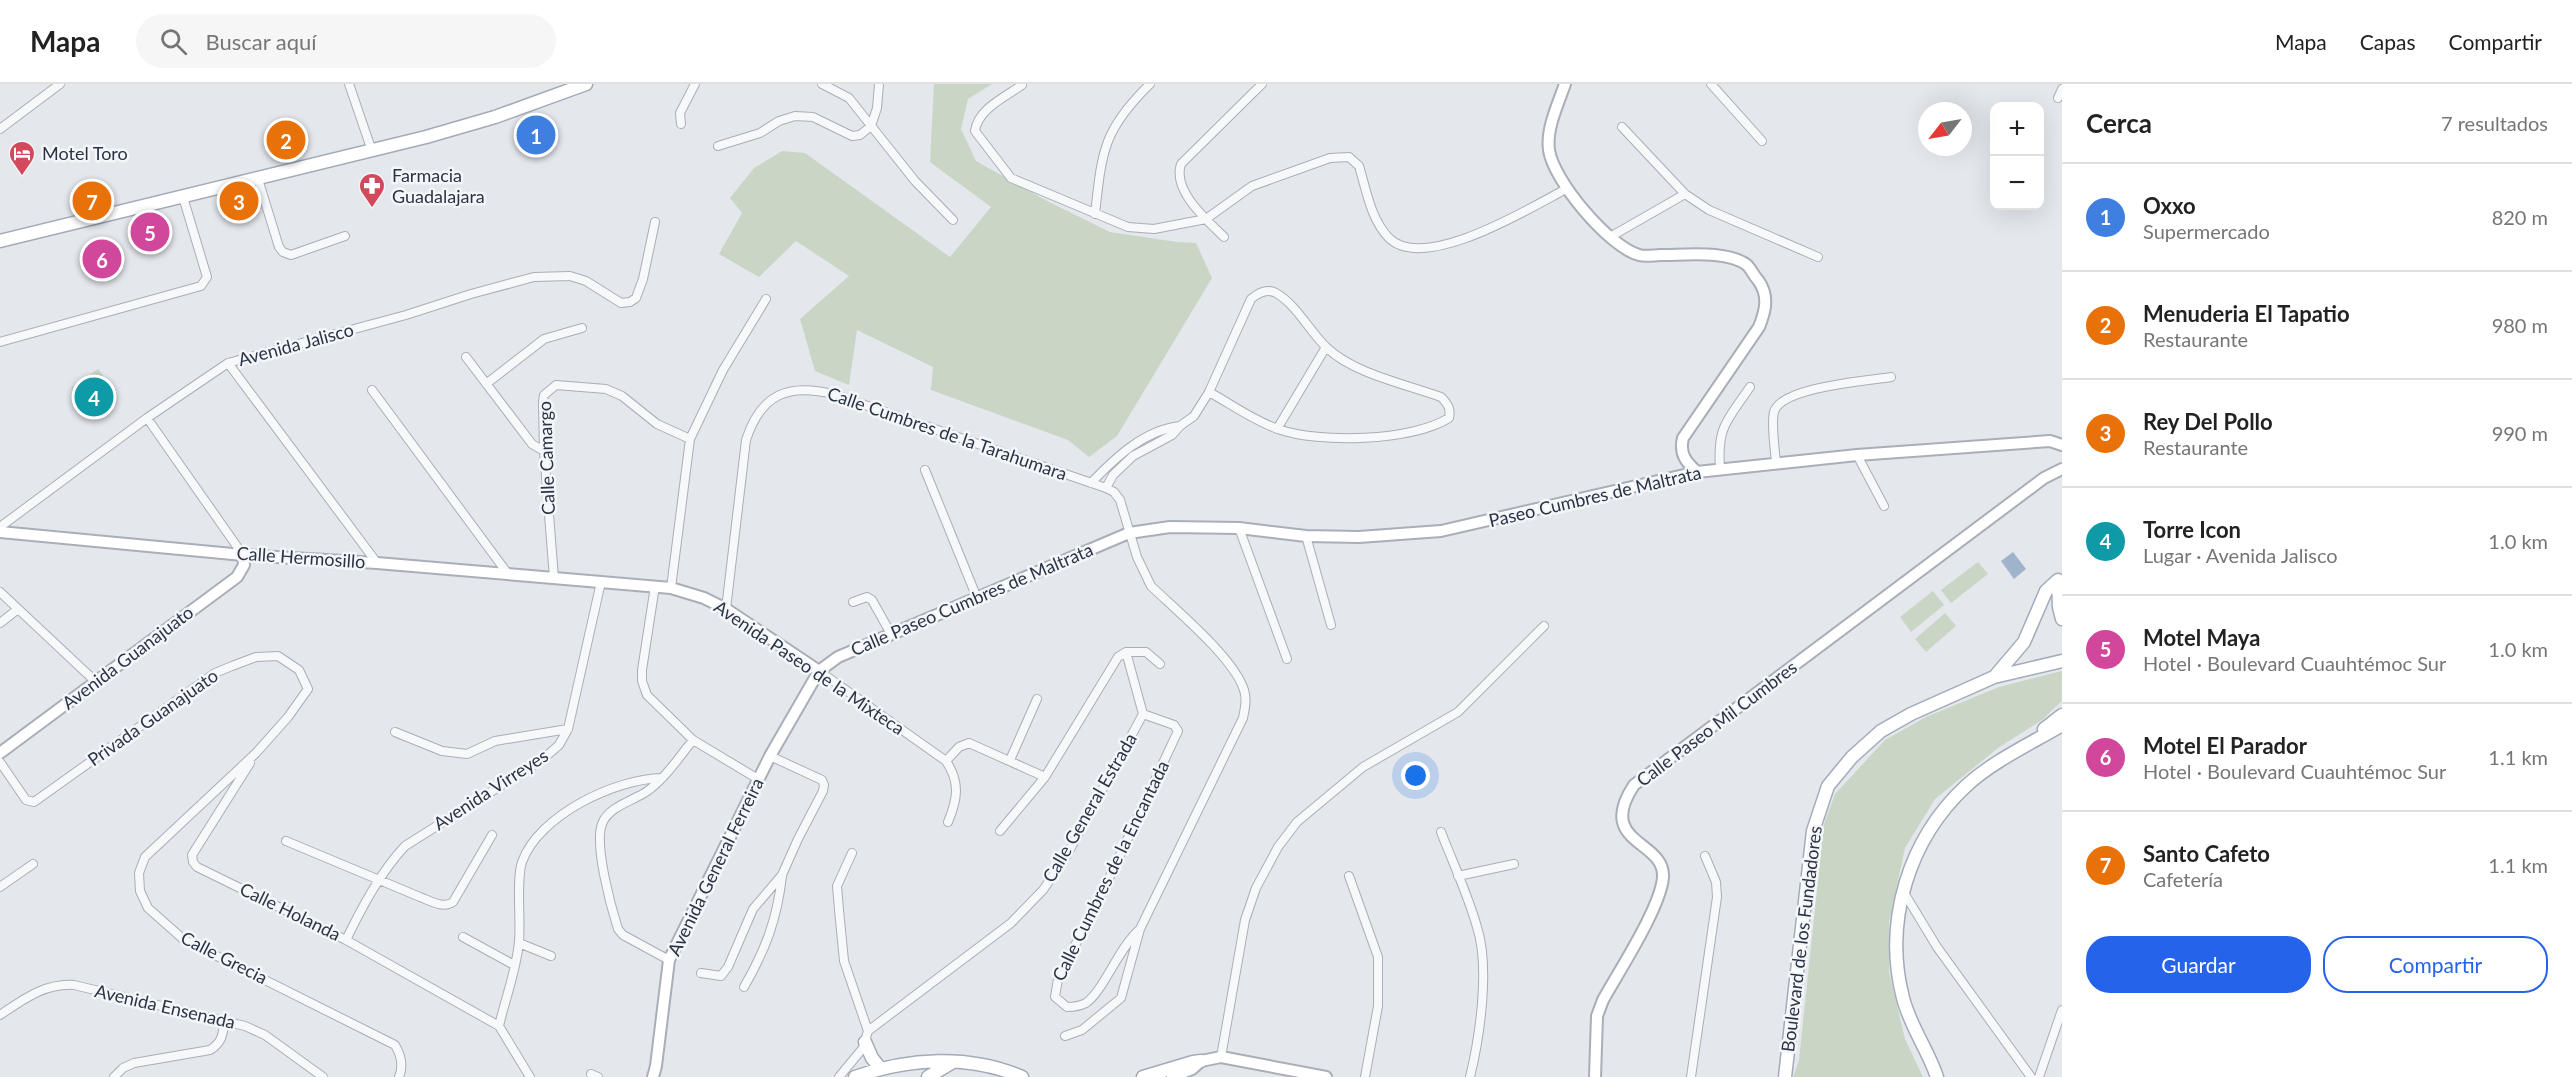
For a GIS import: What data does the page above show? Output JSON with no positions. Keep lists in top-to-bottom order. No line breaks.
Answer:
{"streets":{"main road":["Boulevard de los Fundadores"],"street":["Avenida Jalisco","Calle Cumbres de la Tarahumara","Calle Camargo","Paseo Cumbres de Maltrata","Calle Hermosillo","Calle Paseo Cumbres de Maltrata","Avenida Guanajuato","Avenida Paseo de la Mixteca","Privada Guanajuato","Calle Paseo Mil Cumbres","Avenida Virreyes","Calle General Estrada","Avenida General Ferreira","Calle Cumbres de la Encantada","Calle Holanda","Calle Grecia","Avenida Ensenada"]},"crossings":[["Calle Cumbres de la Tarahumara","Avenida Paseo de la Mixteca"],["Calle Camargo","Calle Hermosillo"],["Paseo Cumbres de Maltrata","Calle Paseo Cumbres de Maltrata"],["Paseo Cumbres de Maltrata","Calle Cumbres de la Encantada"],["Calle Hermosillo","Avenida Guanajuato"],["Calle Hermosillo","Avenida Paseo de la Mixteca"],["Calle Hermosillo","Avenida Virreyes"],["Calle Paseo Cumbres de Maltrata","Avenida Paseo de la Mixteca"],["Calle Paseo Cumbres de Maltrata","Avenida General Ferreira"],["Calle Paseo Cumbres de Maltrata","Calle Cumbres de la Encantada"],["Avenida Paseo de la Mixteca","Avenida Virreyes"],["Avenida Paseo de la Mixteca","Avenida General Ferreira"],["Privada Guanajuato","Calle Holanda"],["Privada Guanajuato","Calle Grecia"],["Avenida Virreyes","Calle Holanda"],["Calle General Estrada","Calle Cumbres de la Encantada"],["Calle Holanda","Calle Grecia"]],"places":{"hotel":["Motel Toro"],"pharmacy":["Farmacia Guadalajara"]},"north":"bottom left","page":{"header":"Mapa","search":"Buscar aquí","nav":["Mapa","Capas","Compartir"],"heading":["Cerca","7 resultados"],"map_buttons":["+","−"],"pins":["1","2","3","7","5","6","4"],"list":[{"mark":"1","name":"Oxxo","note":"Supermercado","value":"820 m"},{"mark":"2","name":"Menuderia El Tapatio","note":"Restaurante","value":"980 m"},{"mark":"3","name":"Rey Del Pollo","note":"Restaurante","value":"990 m"},{"mark":"4","name":"Torre Icon","note":"Lugar · Avenida Jalisco","value":"1.0 km"},{"mark":"5","name":"Motel Maya","note":"Hotel · Boulevard Cuauhtémoc Sur","value":"1.0 km"},{"mark":"6","name":"Motel El Parador","note":"Hotel · Boulevard Cuauhtémoc Sur","value":"1.1 km"},{"mark":"7","name":"Santo Cafeto","note":"Cafetería","value":"1.1 km"}],"buttons":["Guardar","Compartir"]}}
